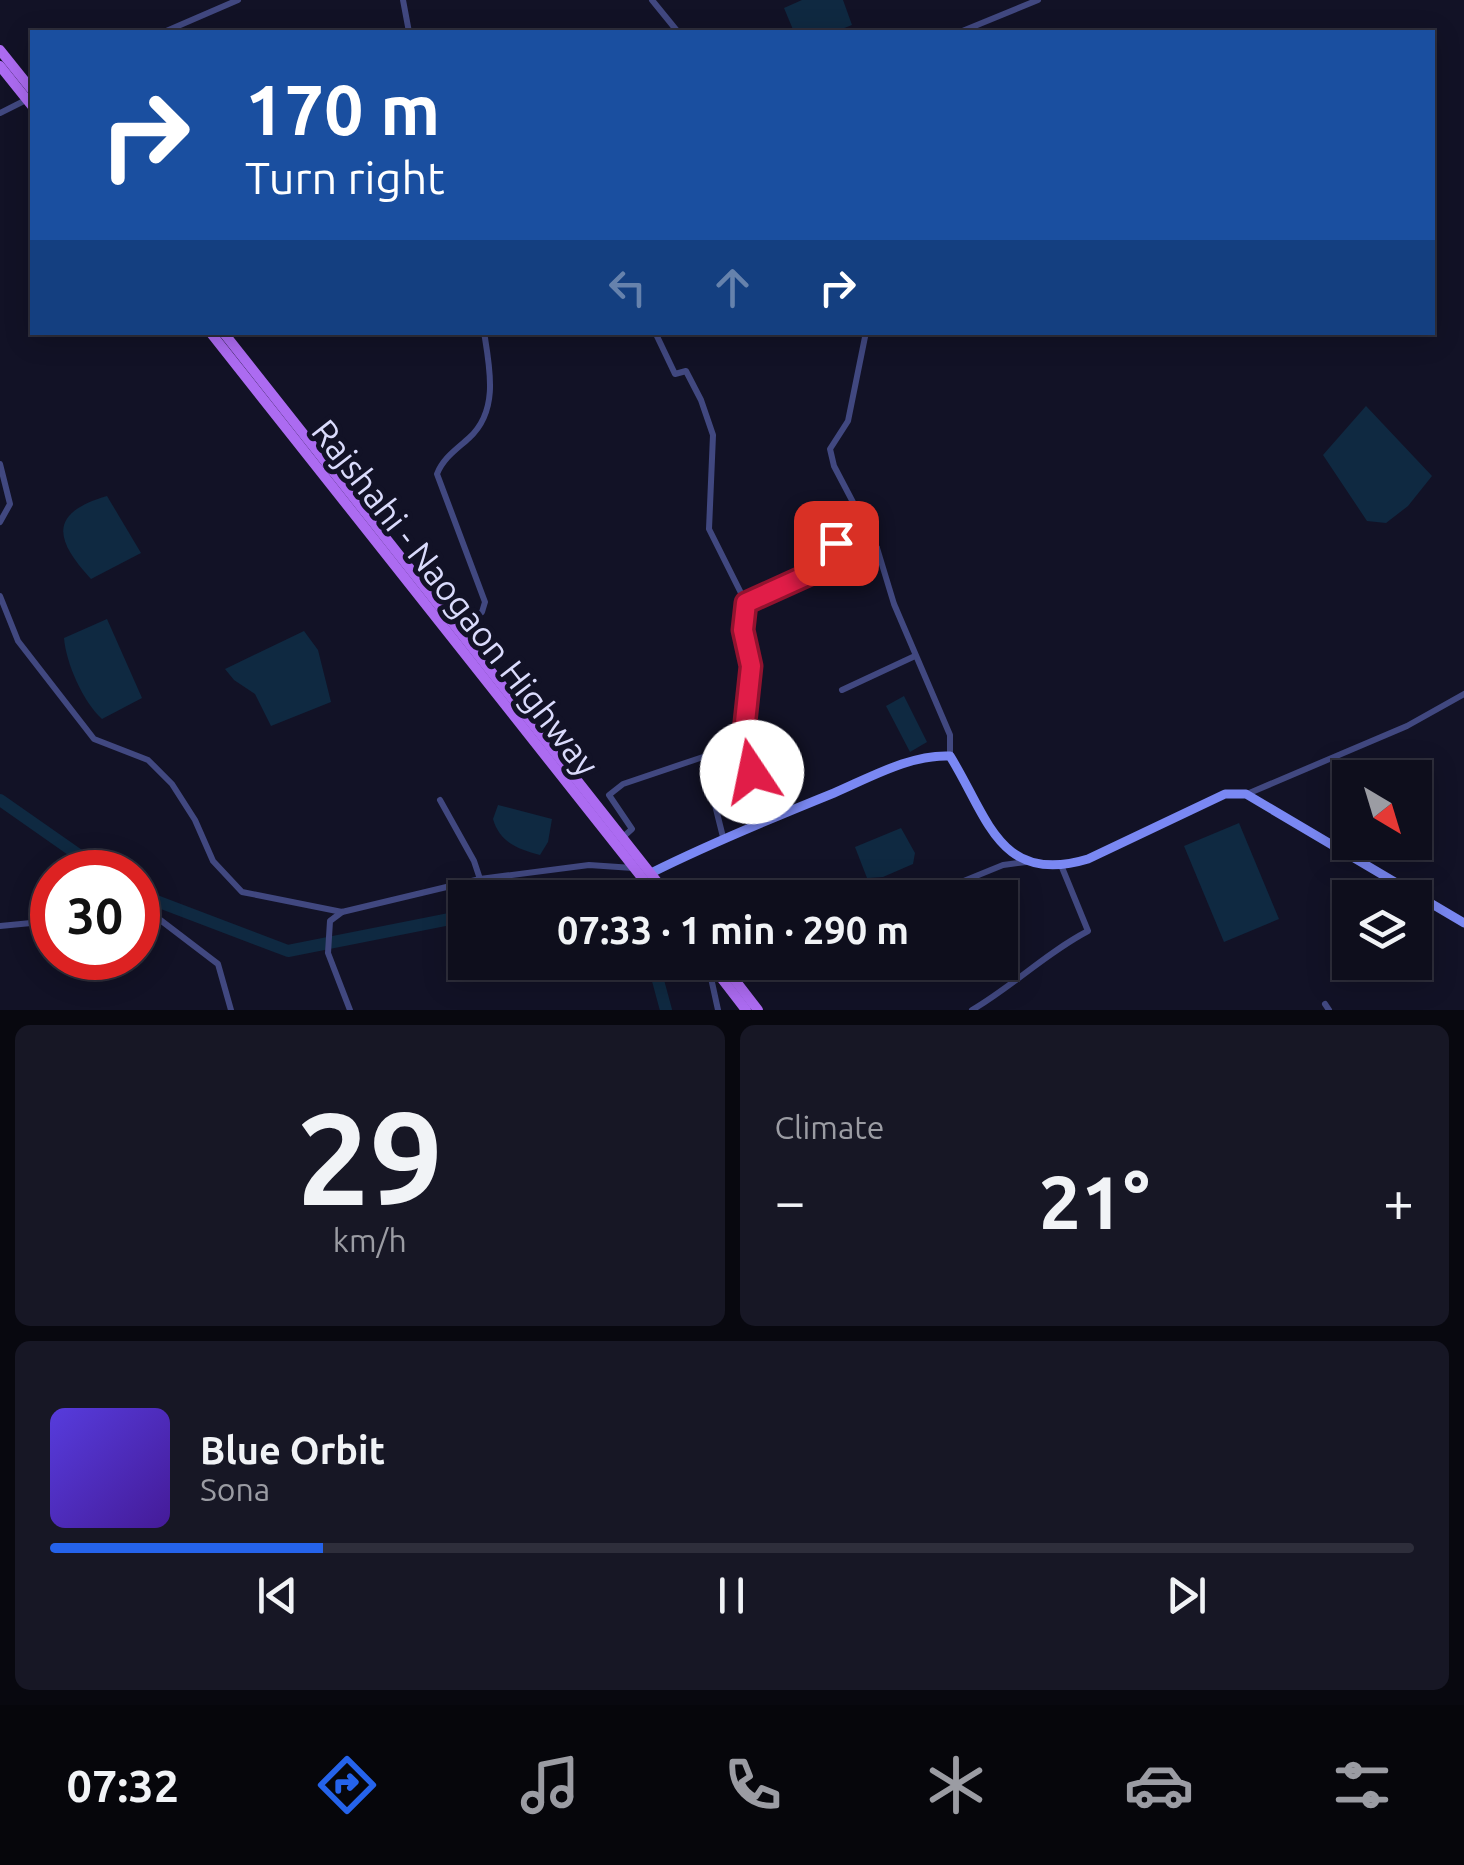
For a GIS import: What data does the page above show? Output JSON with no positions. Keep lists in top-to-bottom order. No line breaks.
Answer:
{"streets":{"main road":["Rajshahi - Naogaon Highway"]},"north":"bottom right","page":{"turn":["170 m","Turn right"],"limit":"30","trip":"07:33 · 1 min · 290 m","tile":[["29","km/h"],"Climate"],"heat":["−","21°","+"],"song":["Blue Orbit","Sona"],"tabs":"07:32"}}
